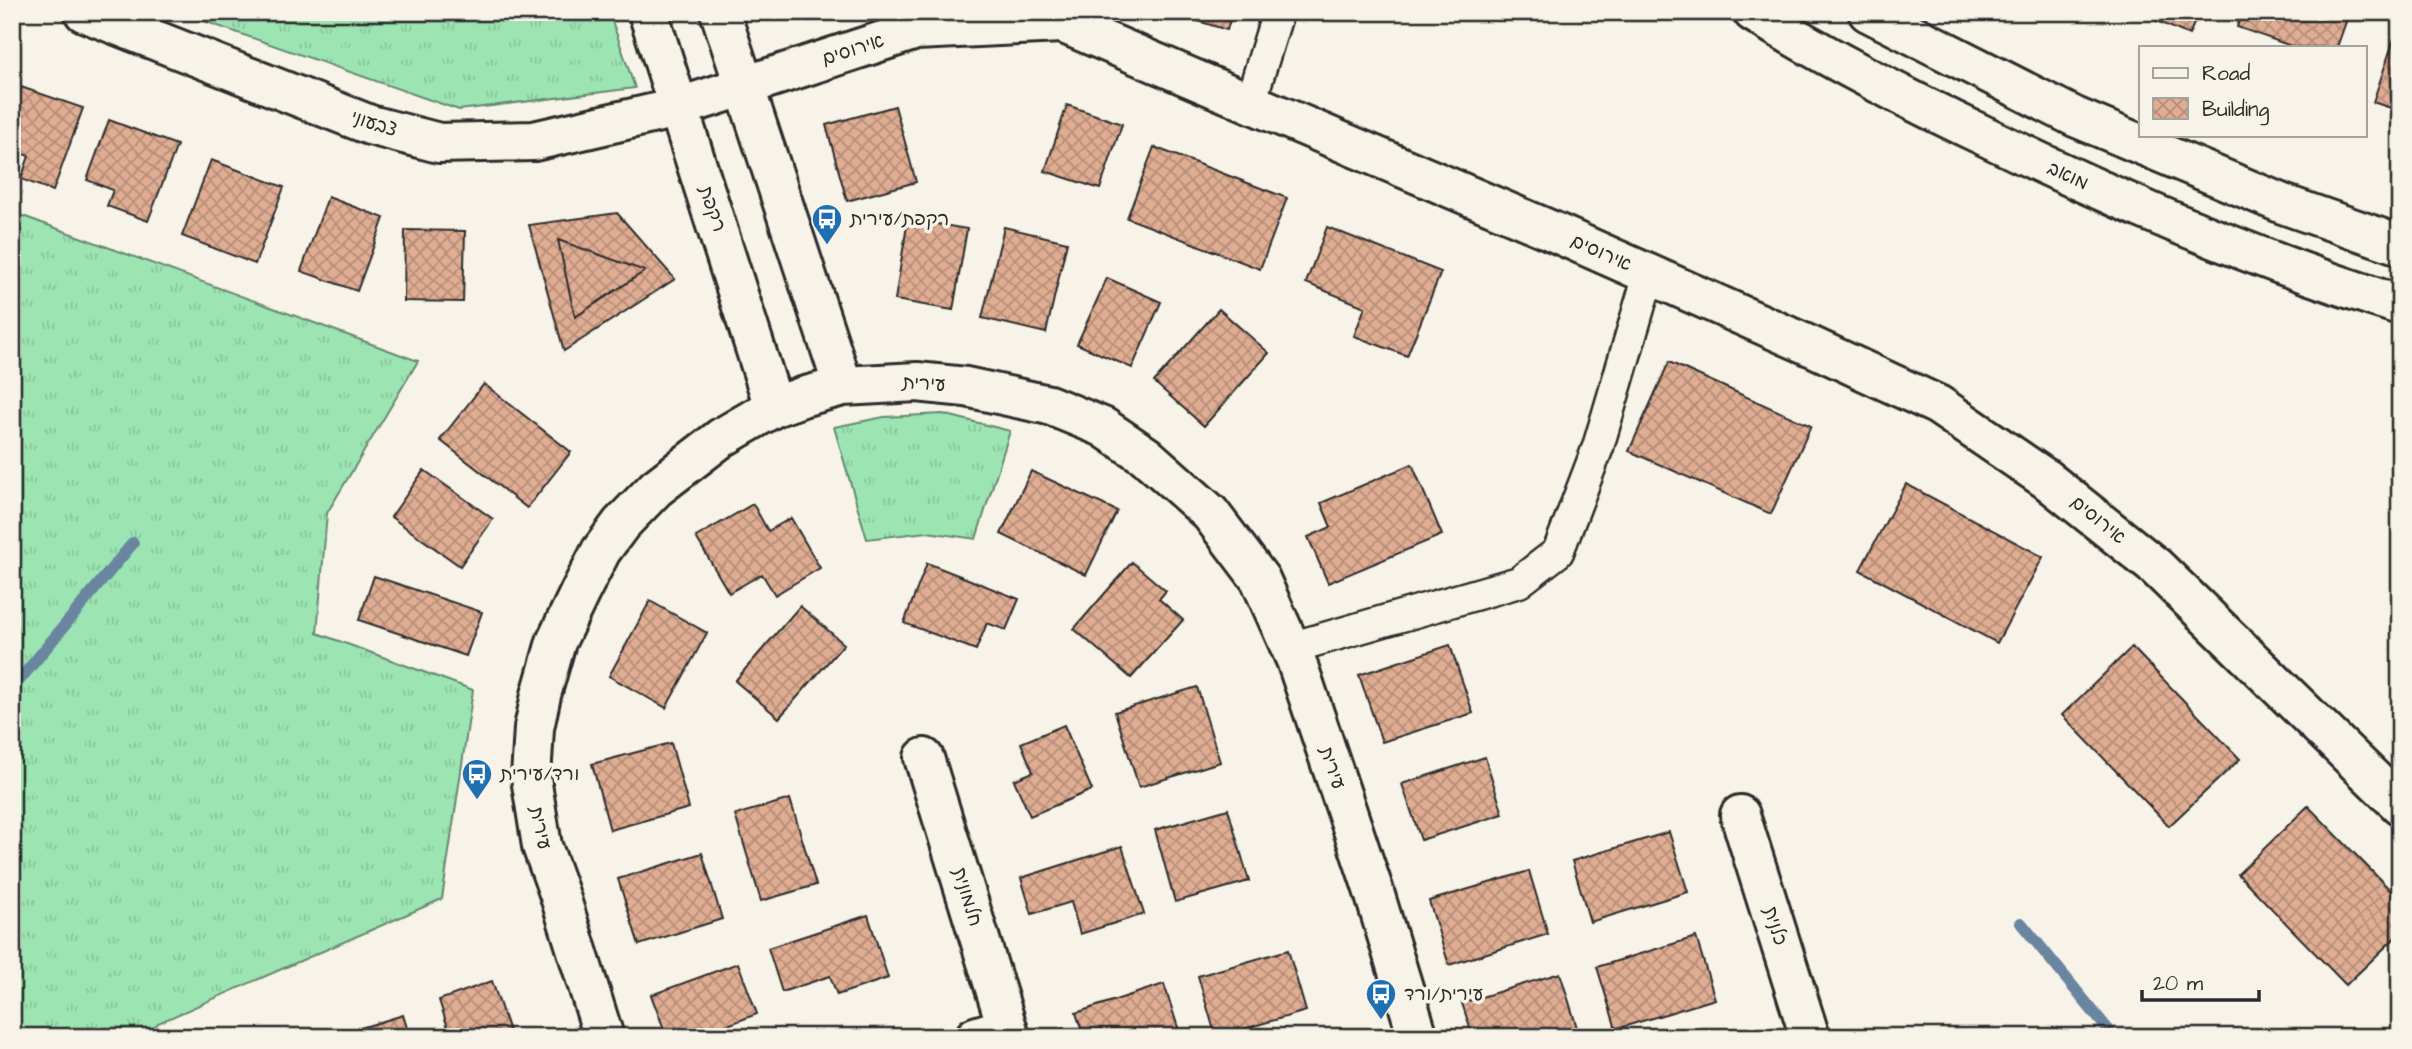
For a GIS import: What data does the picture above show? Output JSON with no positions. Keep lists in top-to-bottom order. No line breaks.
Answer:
{"streets":{"street":["אירוסים","צבעוני","מואב","רקפת","עירית","חלמונית","כלנית"]},"crossings":[["אירוסים","צבעוני"],["אירוסים","רקפת"],["צבעוני","רקפת"],["רקפת","עירית"]],"places":{"bus stop":["רקפת/עירית","ורד/עירית","עירית/ורד"]},"legend":["Road","Building"],"scale_bar":"20 m"}
